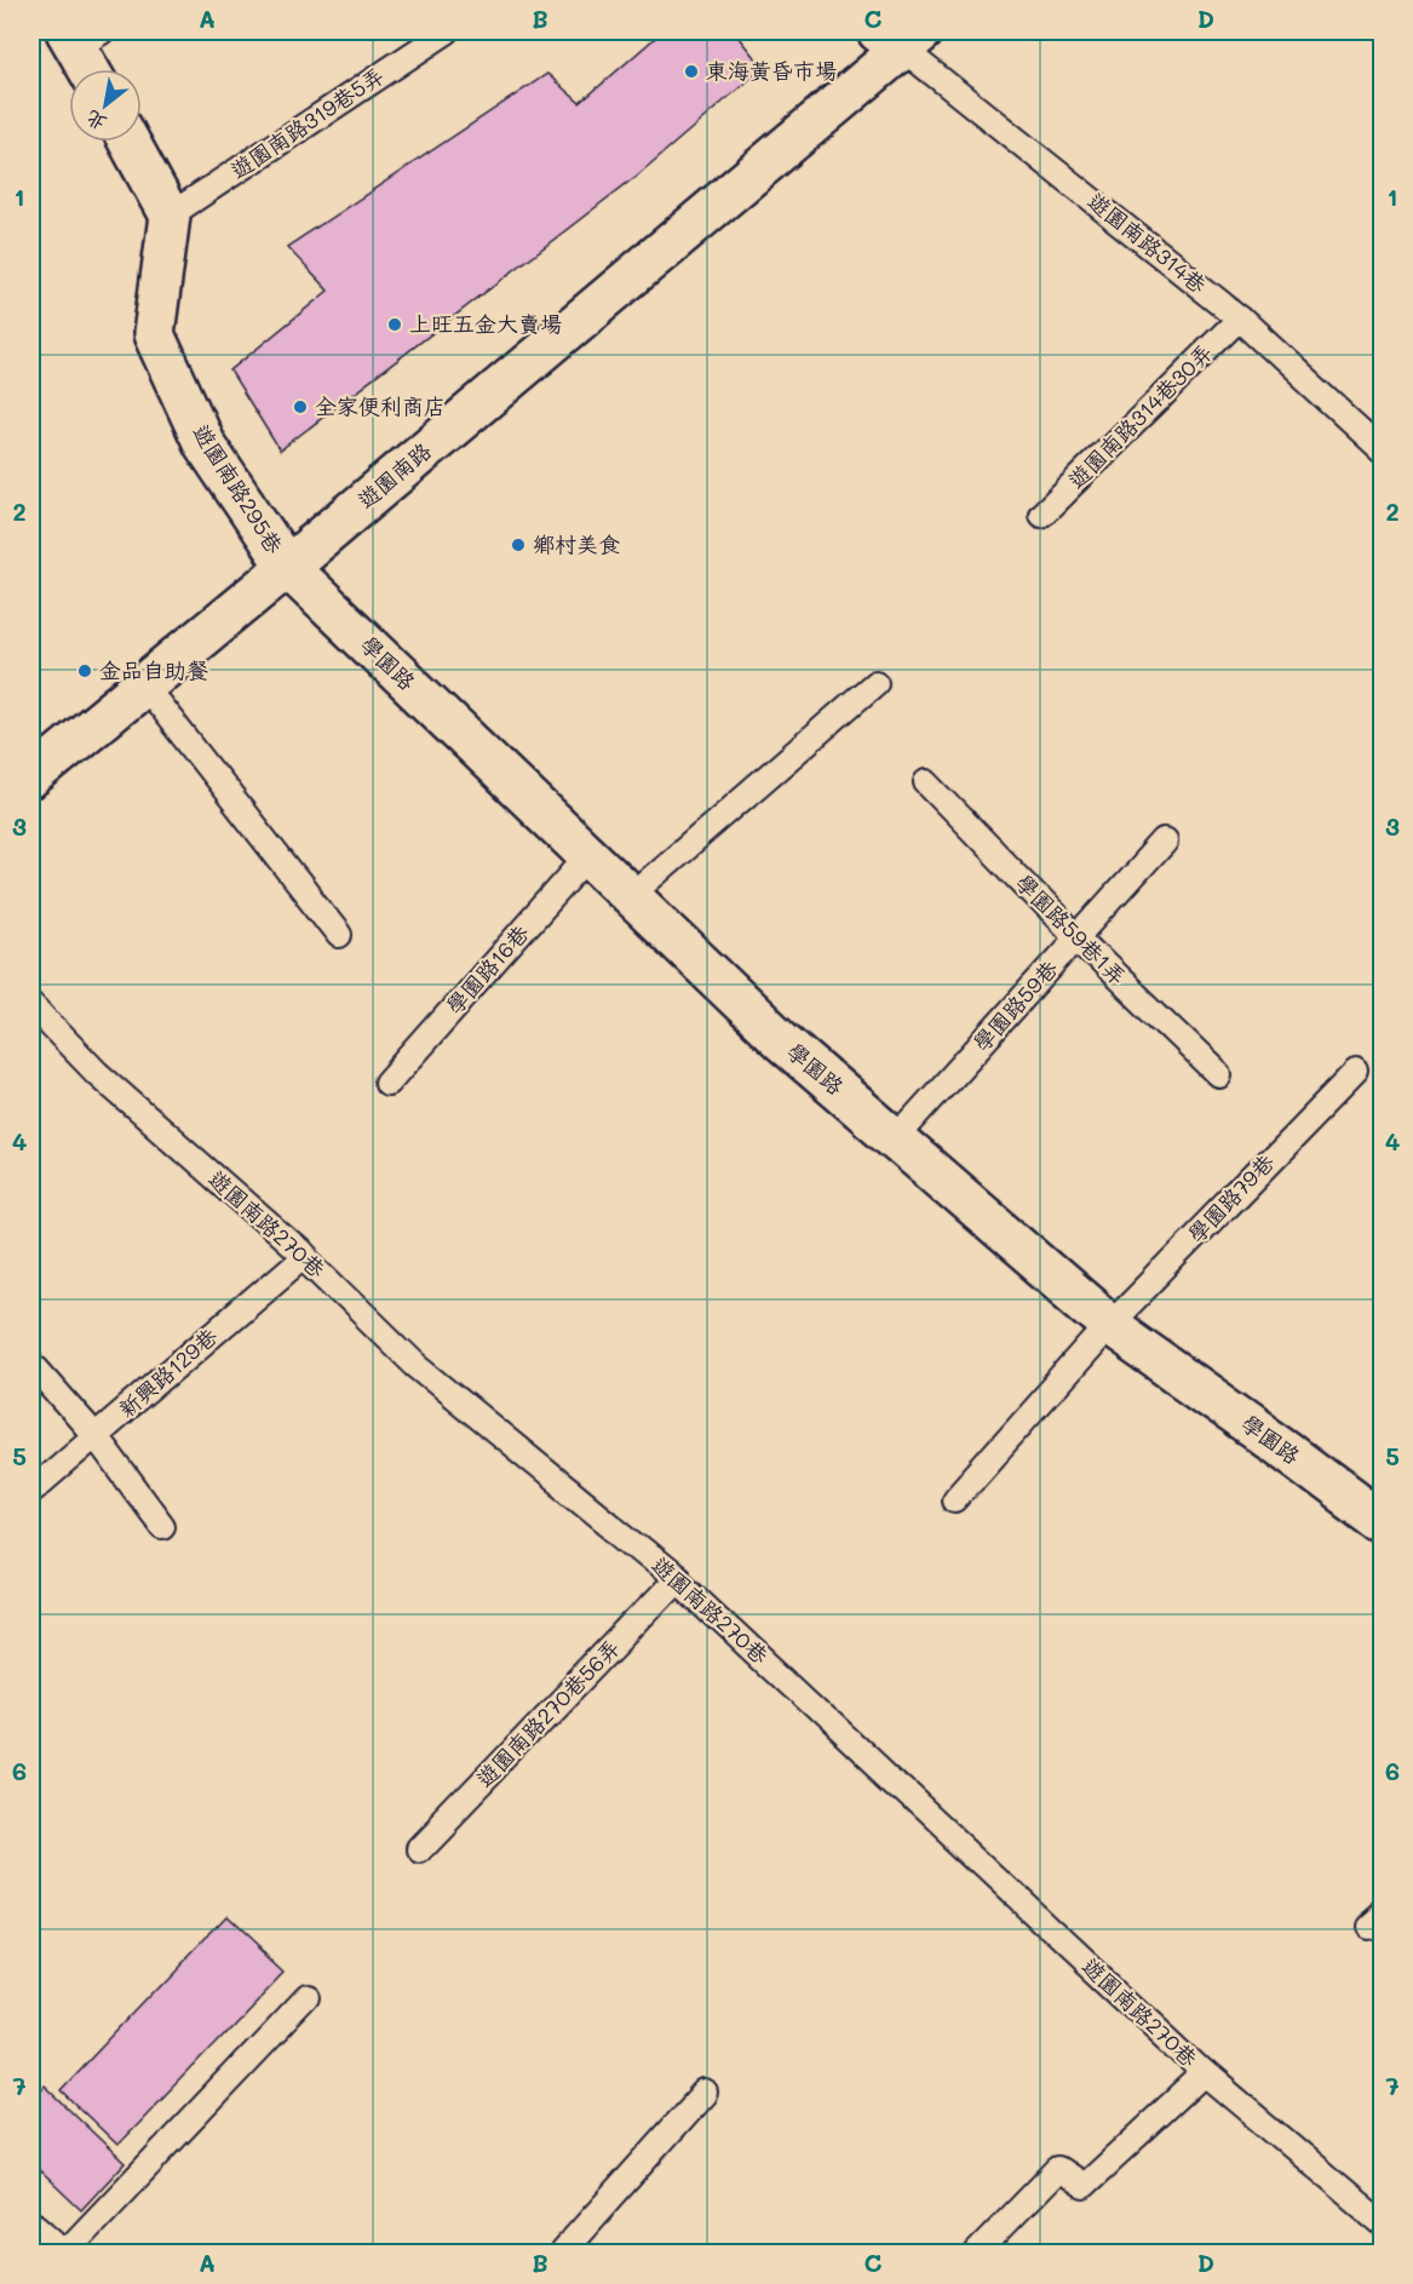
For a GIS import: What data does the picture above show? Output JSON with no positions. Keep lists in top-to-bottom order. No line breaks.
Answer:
{"streets":{"street":["遊園南路","遊園南路295巷","學園路"],"lane":["遊園南路319巷5弄","遊園南路314巷","遊園南路314巷30弄","學園路59巷1弄","學園路16巷","學園路59巷","學園路79巷","遊園南路270巷","新興路129巷","遊園南路270巷56弄"]},"crossings":[["遊園南路319巷5弄","遊園南路295巷"],["遊園南路314巷","遊園南路314巷30弄"],["遊園南路314巷","遊園南路"],["遊園南路","遊園南路295巷"],["遊園南路","學園路"],["遊園南路295巷","學園路"],["學園路","學園路16巷"],["學園路","學園路59巷"],["學園路","學園路79巷"],["學園路59巷1弄","學園路59巷"],["遊園南路270巷","新興路129巷"],["遊園南路270巷","遊園南路270巷56弄"]],"places":["東海黃昏市場","上旺五金大賣場","全家便利商店","鄉村美食","金品自助餐"],"north":"bottom left","grid":{"columns":["A","B","C","D"],"rows":["1","2","3","4","5","6","7"]}}
